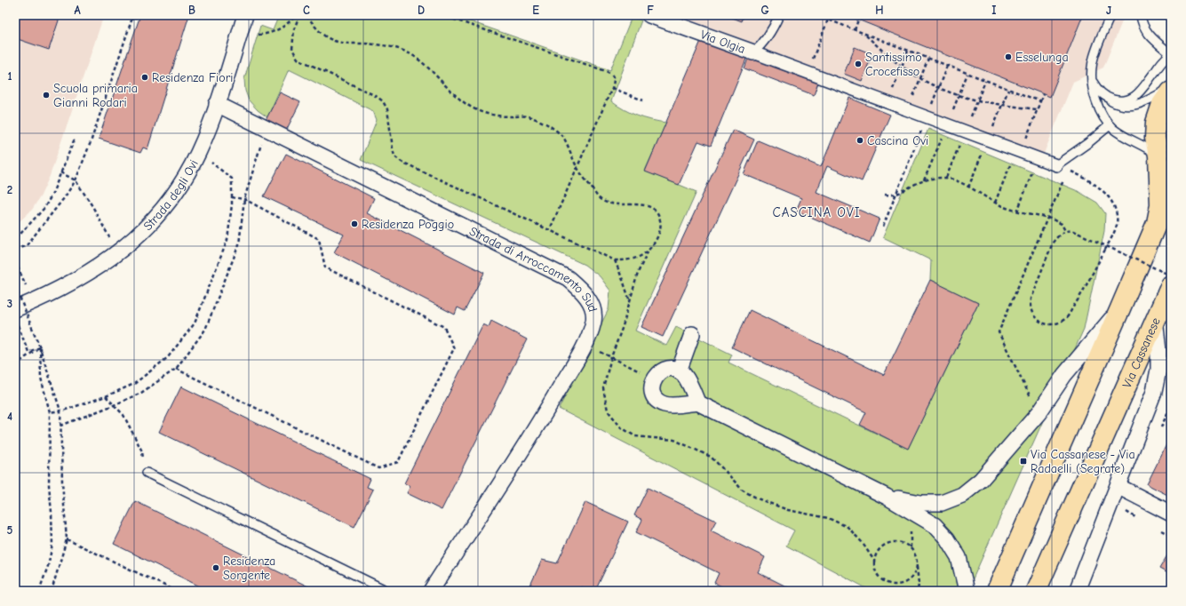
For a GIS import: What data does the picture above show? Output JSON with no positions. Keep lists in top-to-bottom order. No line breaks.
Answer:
{"streets":{"main road":["Via Cassanese"],"street":["Via Olgia","Strada degli Ovi","Strada di Arroccamento Sud"]},"crossings":[["Strada degli Ovi","Strada di Arroccamento Sud"]],"districts":["CASCINA OVI"],"places":{"other":["Esselunga","Santissimo Crocefisso","Residenza Fiori","Scuola primaria Gianni Rodari","Cascina Ovi","Residenza Poggio","Residenza Sorgente"],"transit":["Via Cassanese - Via Radaelli (Segrate)"]},"grid":{"columns":["A","B","C","D","E","F","G","H","I","J"],"rows":["1","2","3","4","5"]}}
